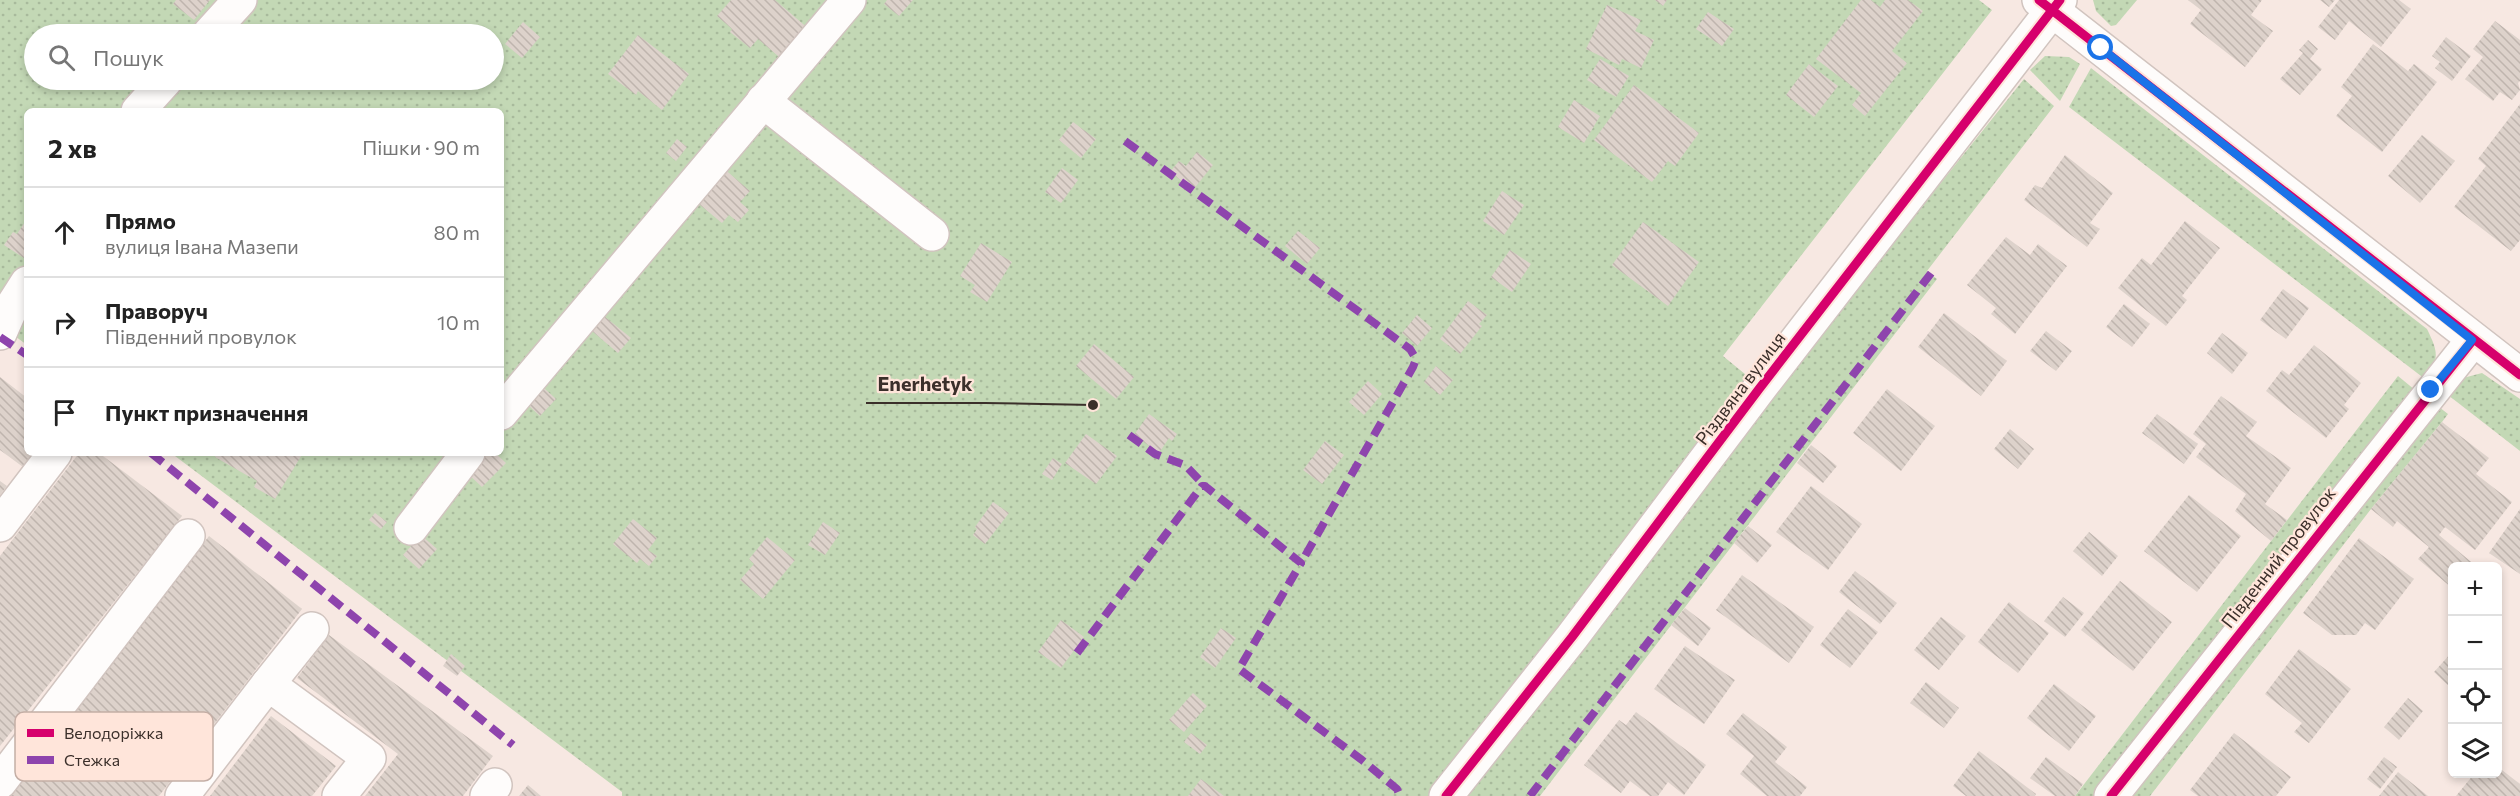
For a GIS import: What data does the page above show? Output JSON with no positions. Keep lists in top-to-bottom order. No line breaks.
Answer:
{"streets":{"street":["Різдвяна вулиця","Південний провулок"]},"places":["Enerhetyk"],"legend":["Велодоріжка","Стежка"],"page":{"search":"Пошук","heading":["2 хв","Пішки · 90 m"],"list":[["Прямо","вулиця Івана Мазепи","80 m"],["Праворуч","Південний провулок","10 m"],"Пункт призначення"],"map_buttons":["+","−"]}}
